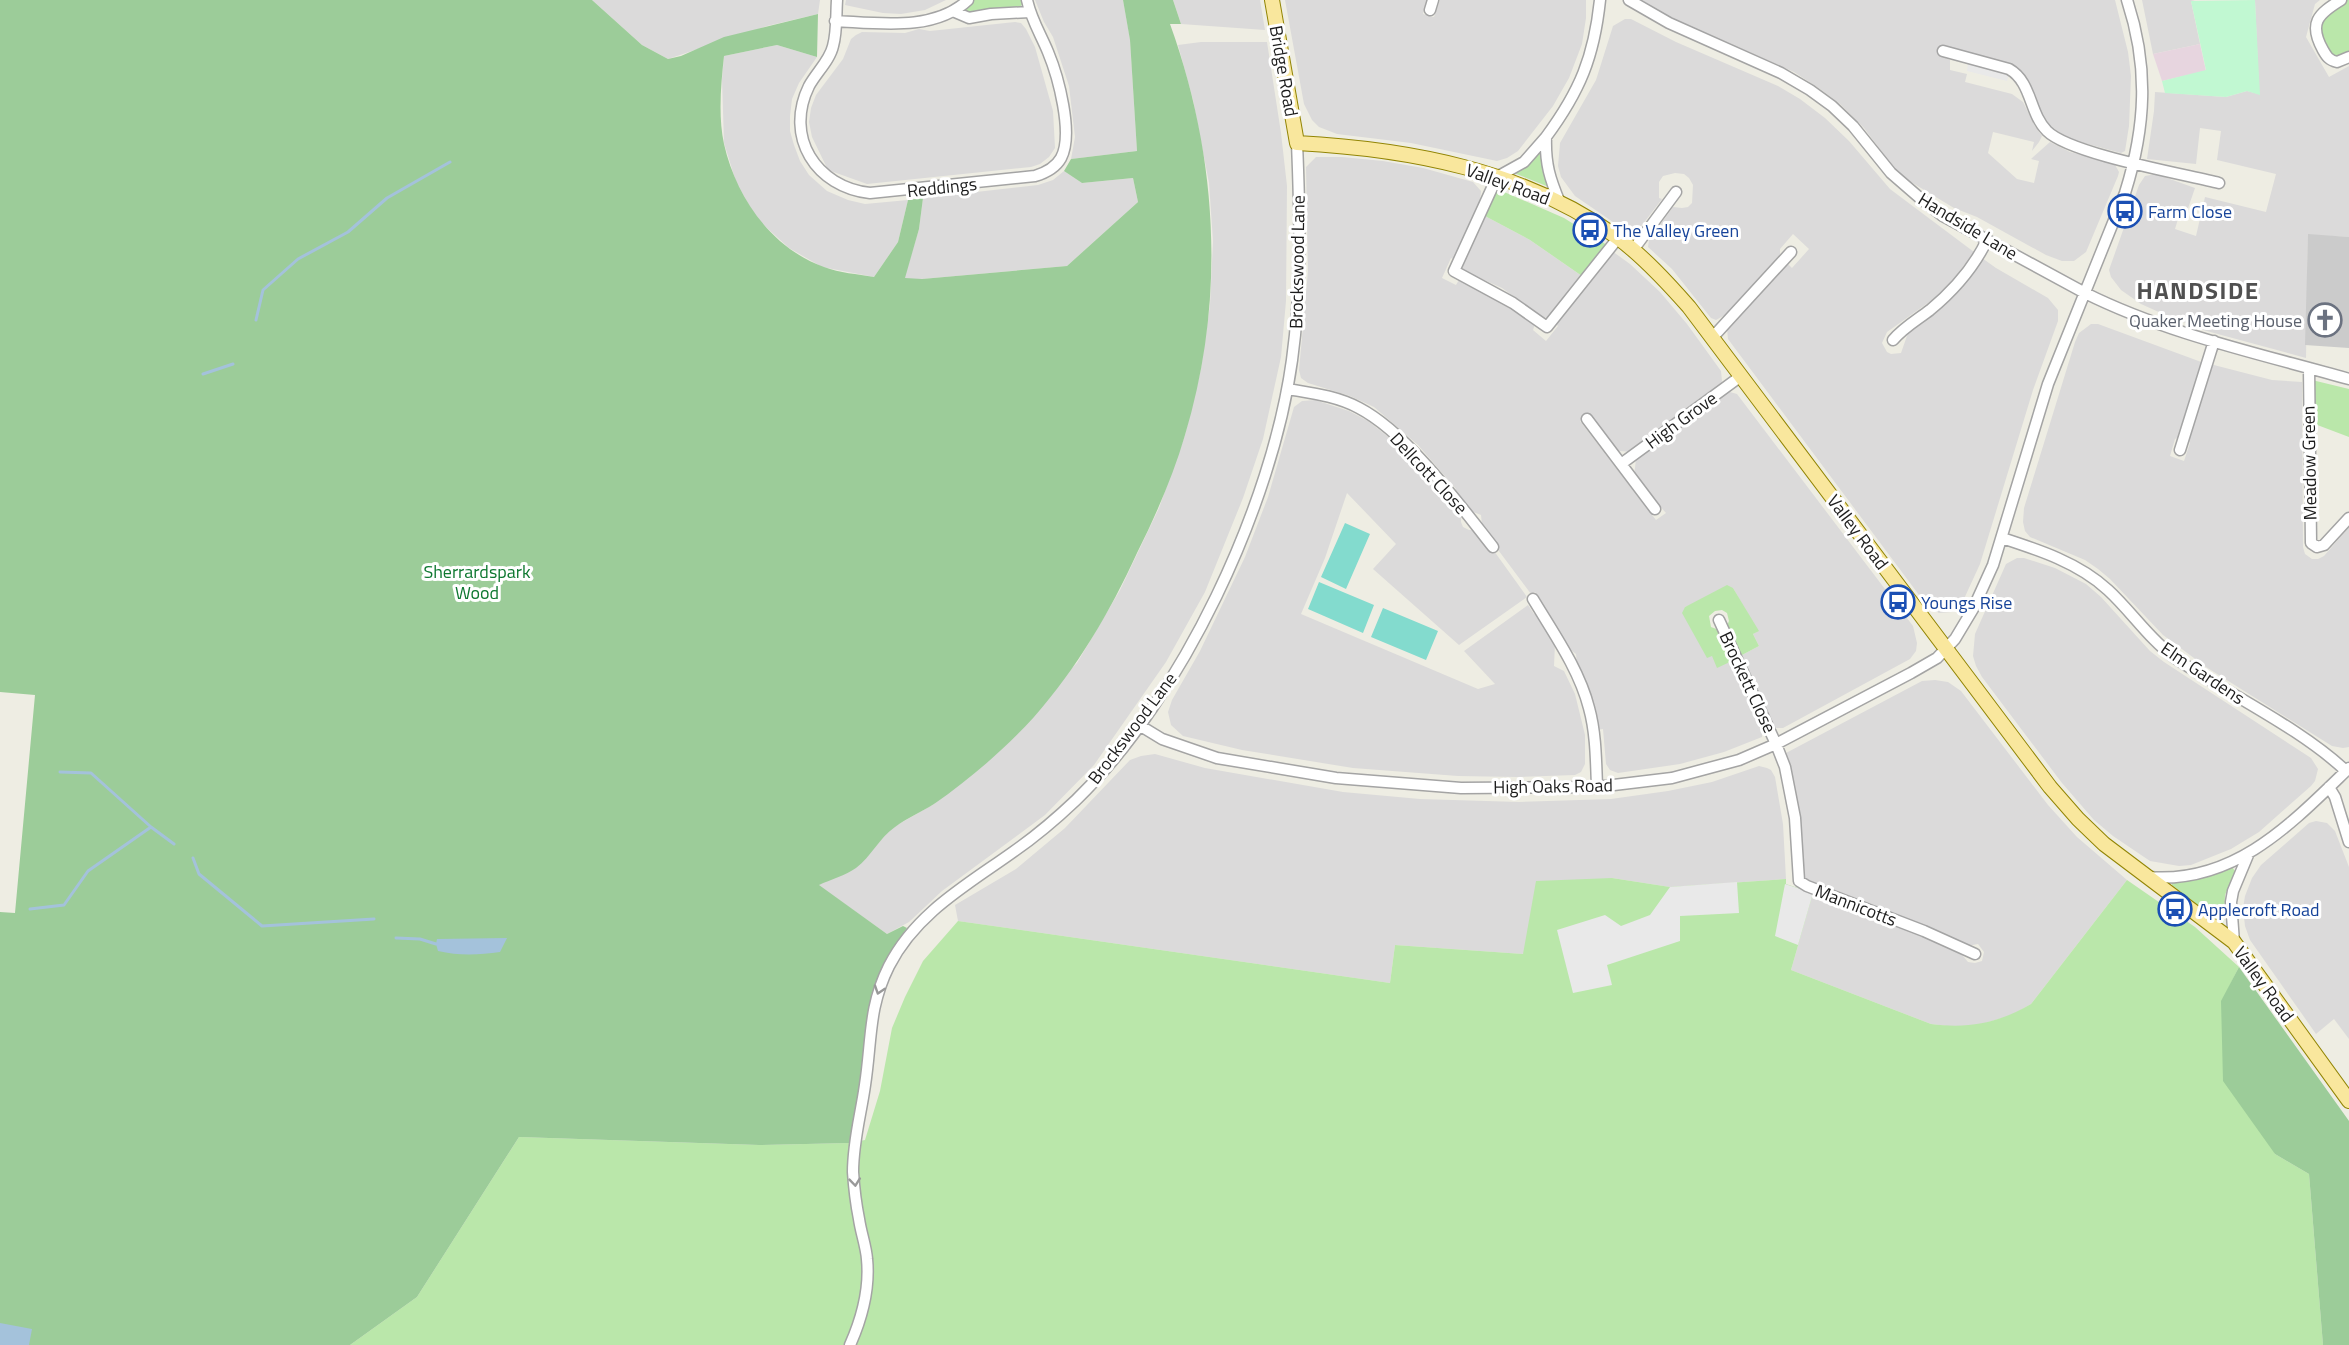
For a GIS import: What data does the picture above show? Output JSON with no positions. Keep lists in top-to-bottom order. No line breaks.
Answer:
{"streets":{"main road":["Bridge Road","Valley Road"],"street":["Reddings","Handside Lane","Brockswood Lane","High Grove","Meadow Green","Dellcott Close","Elm Gardens","Brockett Close","High Oaks Road","Mannicotts"]},"crossings":[["Bridge Road","Valley Road"],["Bridge Road","Brockswood Lane"],["Valley Road","Brockswood Lane"],["Valley Road","High Grove"],["Valley Road","High Oaks Road"],["Handside Lane","Meadow Green"],["Brockswood Lane","Dellcott Close"],["Brockswood Lane","High Oaks Road"],["Brockett Close","High Oaks Road"],["Brockett Close","Mannicotts"],["High Oaks Road","Mannicotts"]],"one_way":["Brockswood Lane"],"districts":["HANDSIDE"],"parks":["Sherrardspark Wood"],"places":{"bus stop":["Farm Close","The Valley Green","Youngs Rise","Applecroft Road"],"church":["Quaker Meeting House"]}}
